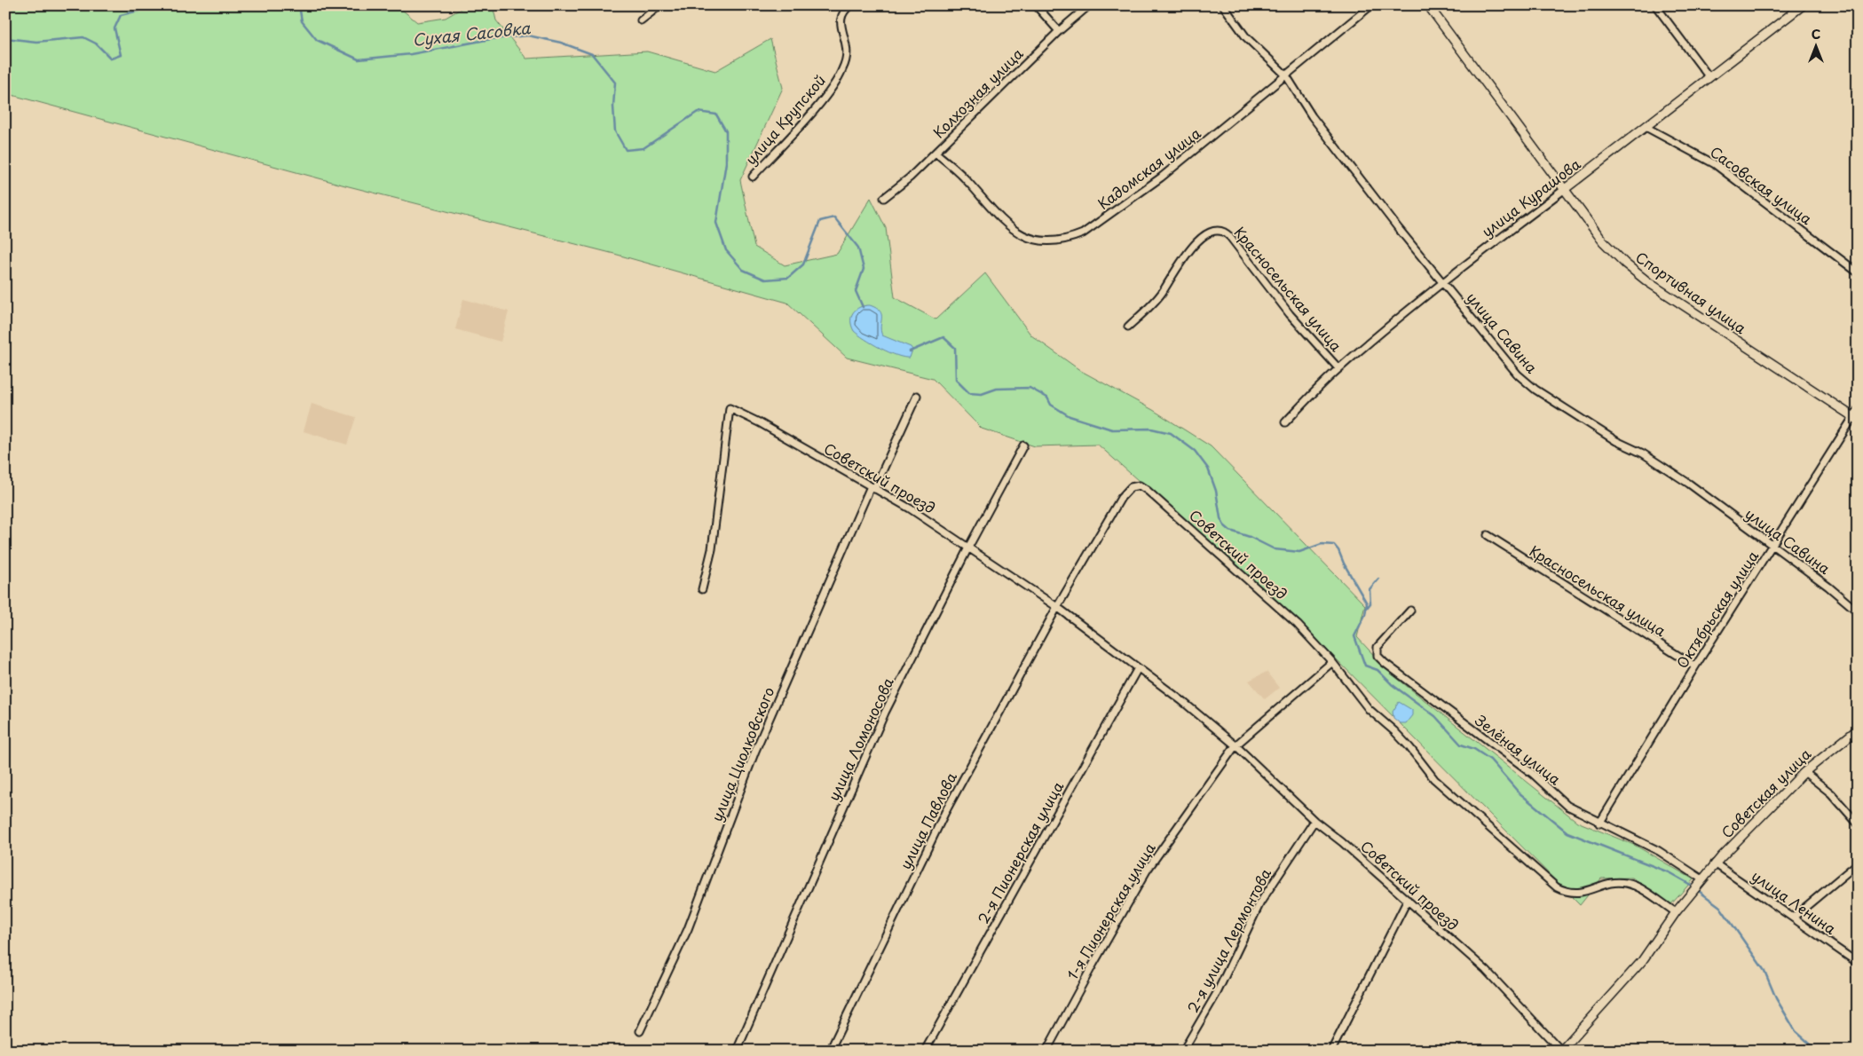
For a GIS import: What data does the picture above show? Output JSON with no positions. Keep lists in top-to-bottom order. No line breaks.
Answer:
{"streets":{"street":["Колхозная улица","улица Крупской","Кадомская улица","Сасовская улица","улица Курашова","Красносельская улица","Спортивная улица","улица Савина","Советский проезд","Октябрьская улица","улица Ломоносова","Зелёная улица","улица Циолковского","Советская улица","улица Павлова","2-я Пионерская улица","улица Ленина","1-я Пионерская улица","2-я улица Лермонтова"]},"crossings":[["Колхозная улица","Кадомская улица"],["Кадомская улица","улица Савина"],["Сасовская улица","улица Курашова"],["улица Курашова","Красносельская улица"],["улица Курашова","Спортивная улица"],["улица Курашова","улица Савина"],["Красносельская улица","Октябрьская улица"],["Спортивная улица","Октябрьская улица"],["улица Савина","Октябрьская улица"],["Советский проезд","улица Ломоносова"],["Советский проезд","улица Циолковского"],["Советский проезд","улица Павлова"],["Советский проезд","2-я Пионерская улица"],["Советский проезд","1-я Пионерская улица"],["Советский проезд","2-я улица Лермонтова"],["Октябрьская улица","Зелёная улица"],["Зелёная улица","Советская улица"],["Советская улица","улица Ленина"]],"water":["Сухая Сасовка"],"north":"top"}
